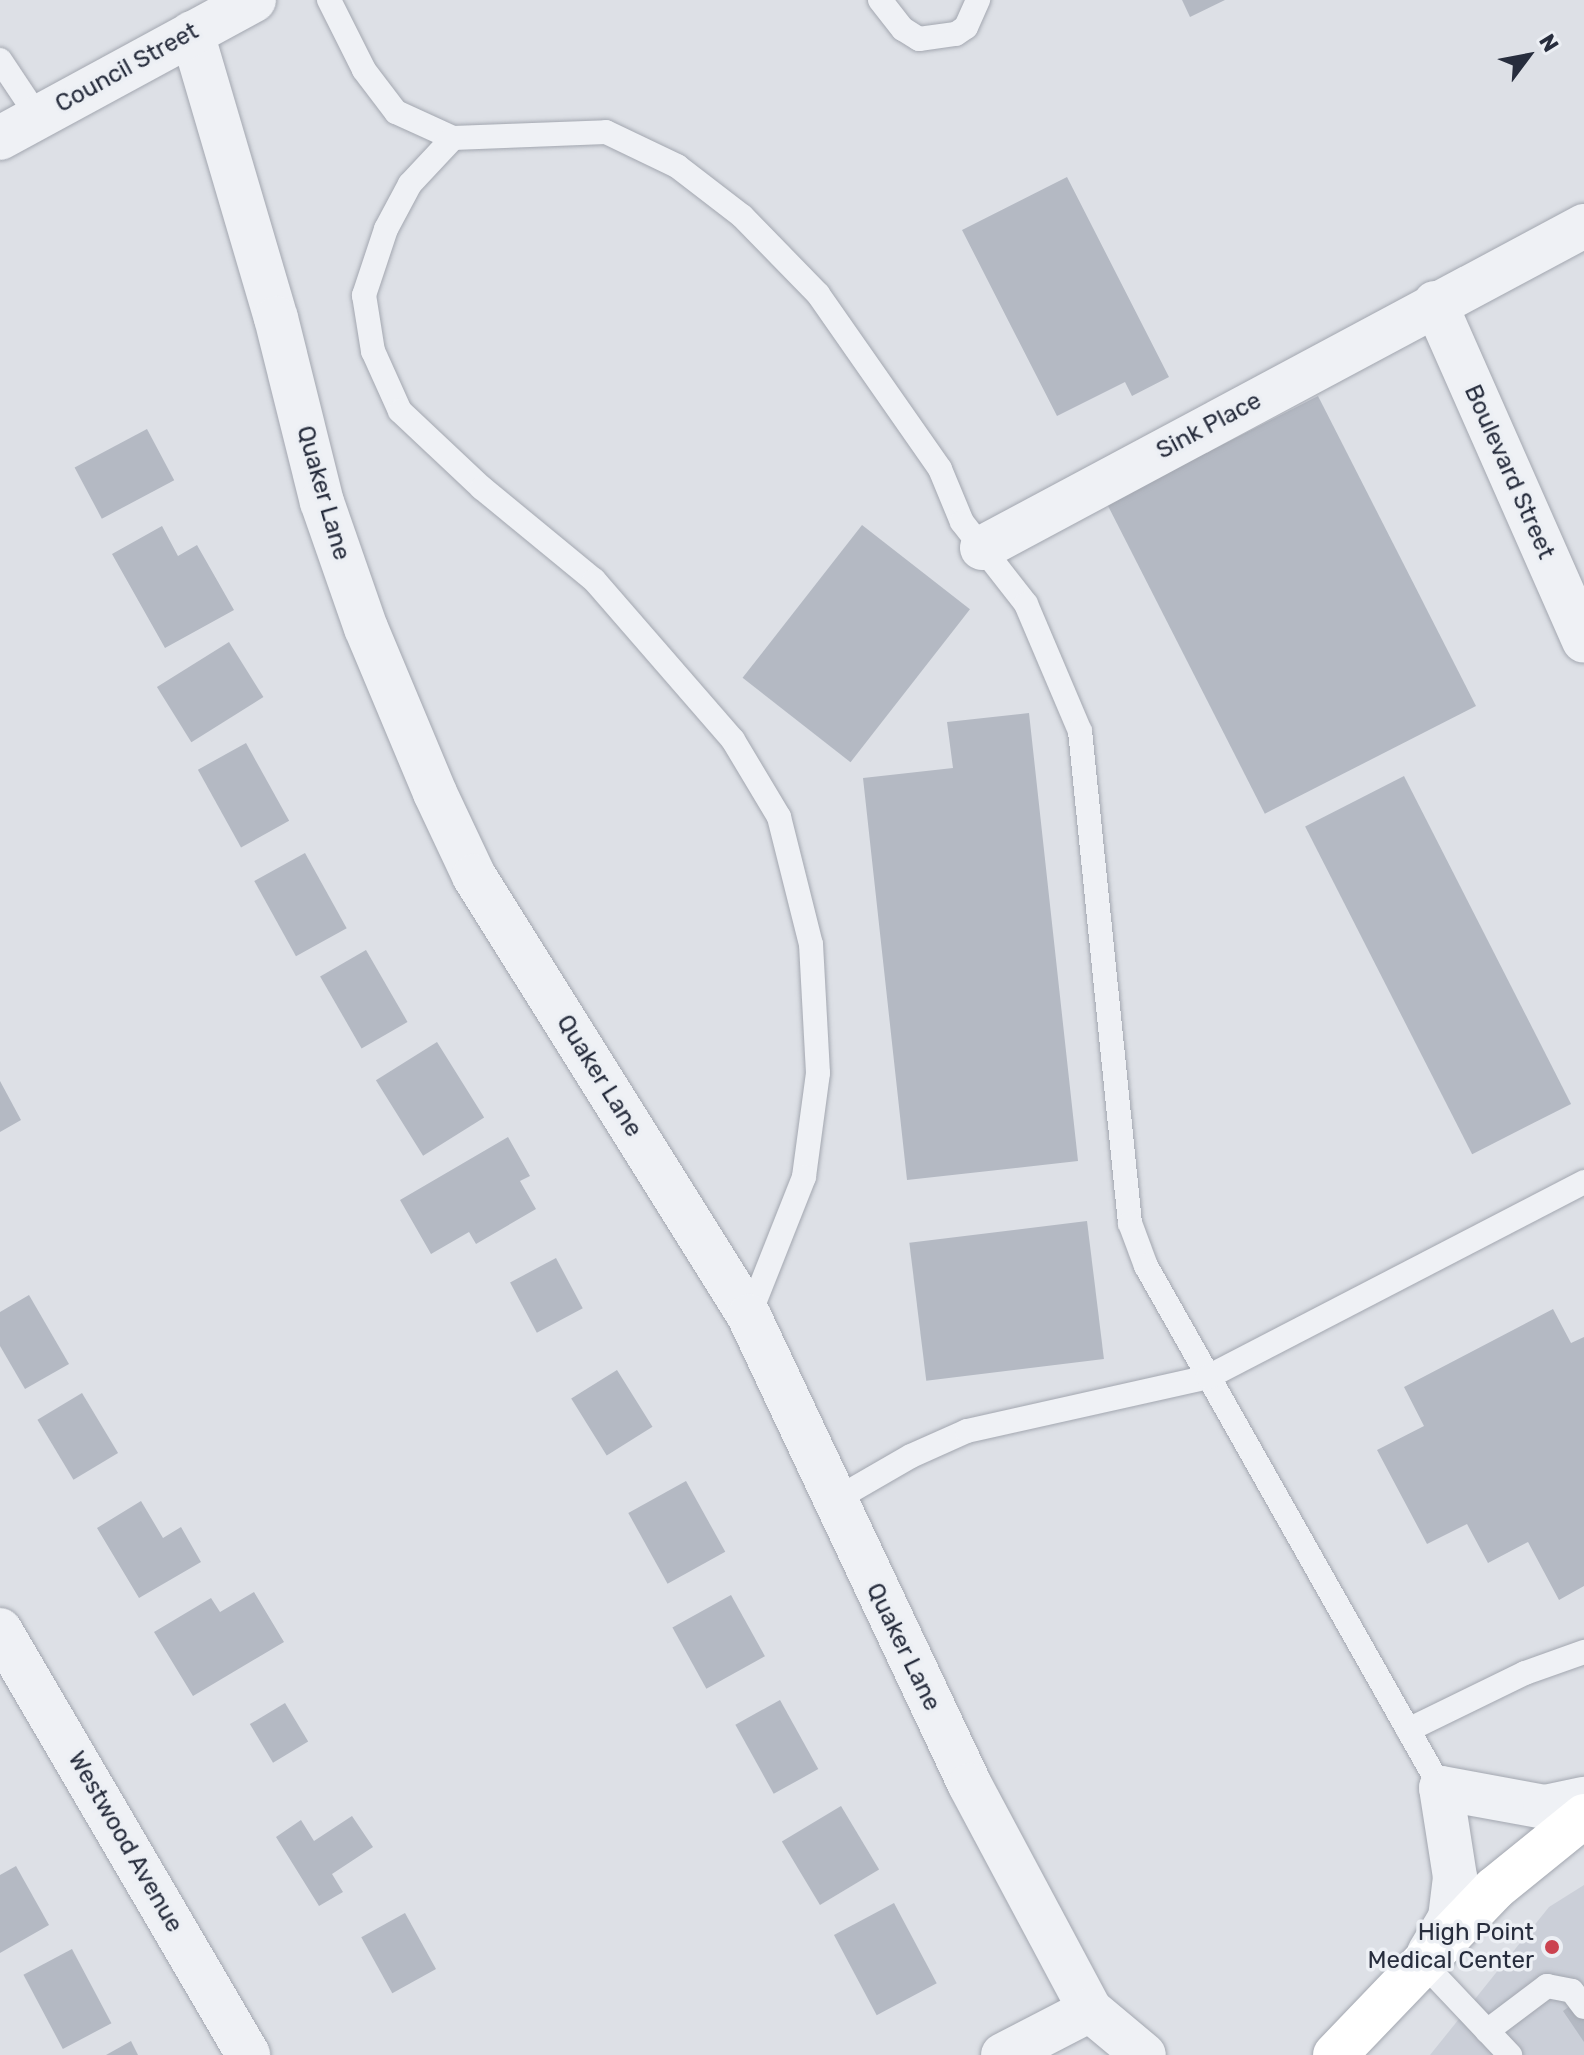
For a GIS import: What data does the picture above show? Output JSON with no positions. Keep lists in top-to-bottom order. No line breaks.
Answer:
{"streets":{"street":["Council Street","Sink Place","Boulevard Street","Quaker Lane","Westwood Avenue"]},"crossings":[["Council Street","Quaker Lane"],["Sink Place","Boulevard Street"]],"places":["High Point Medical Center"],"north":"top right"}
